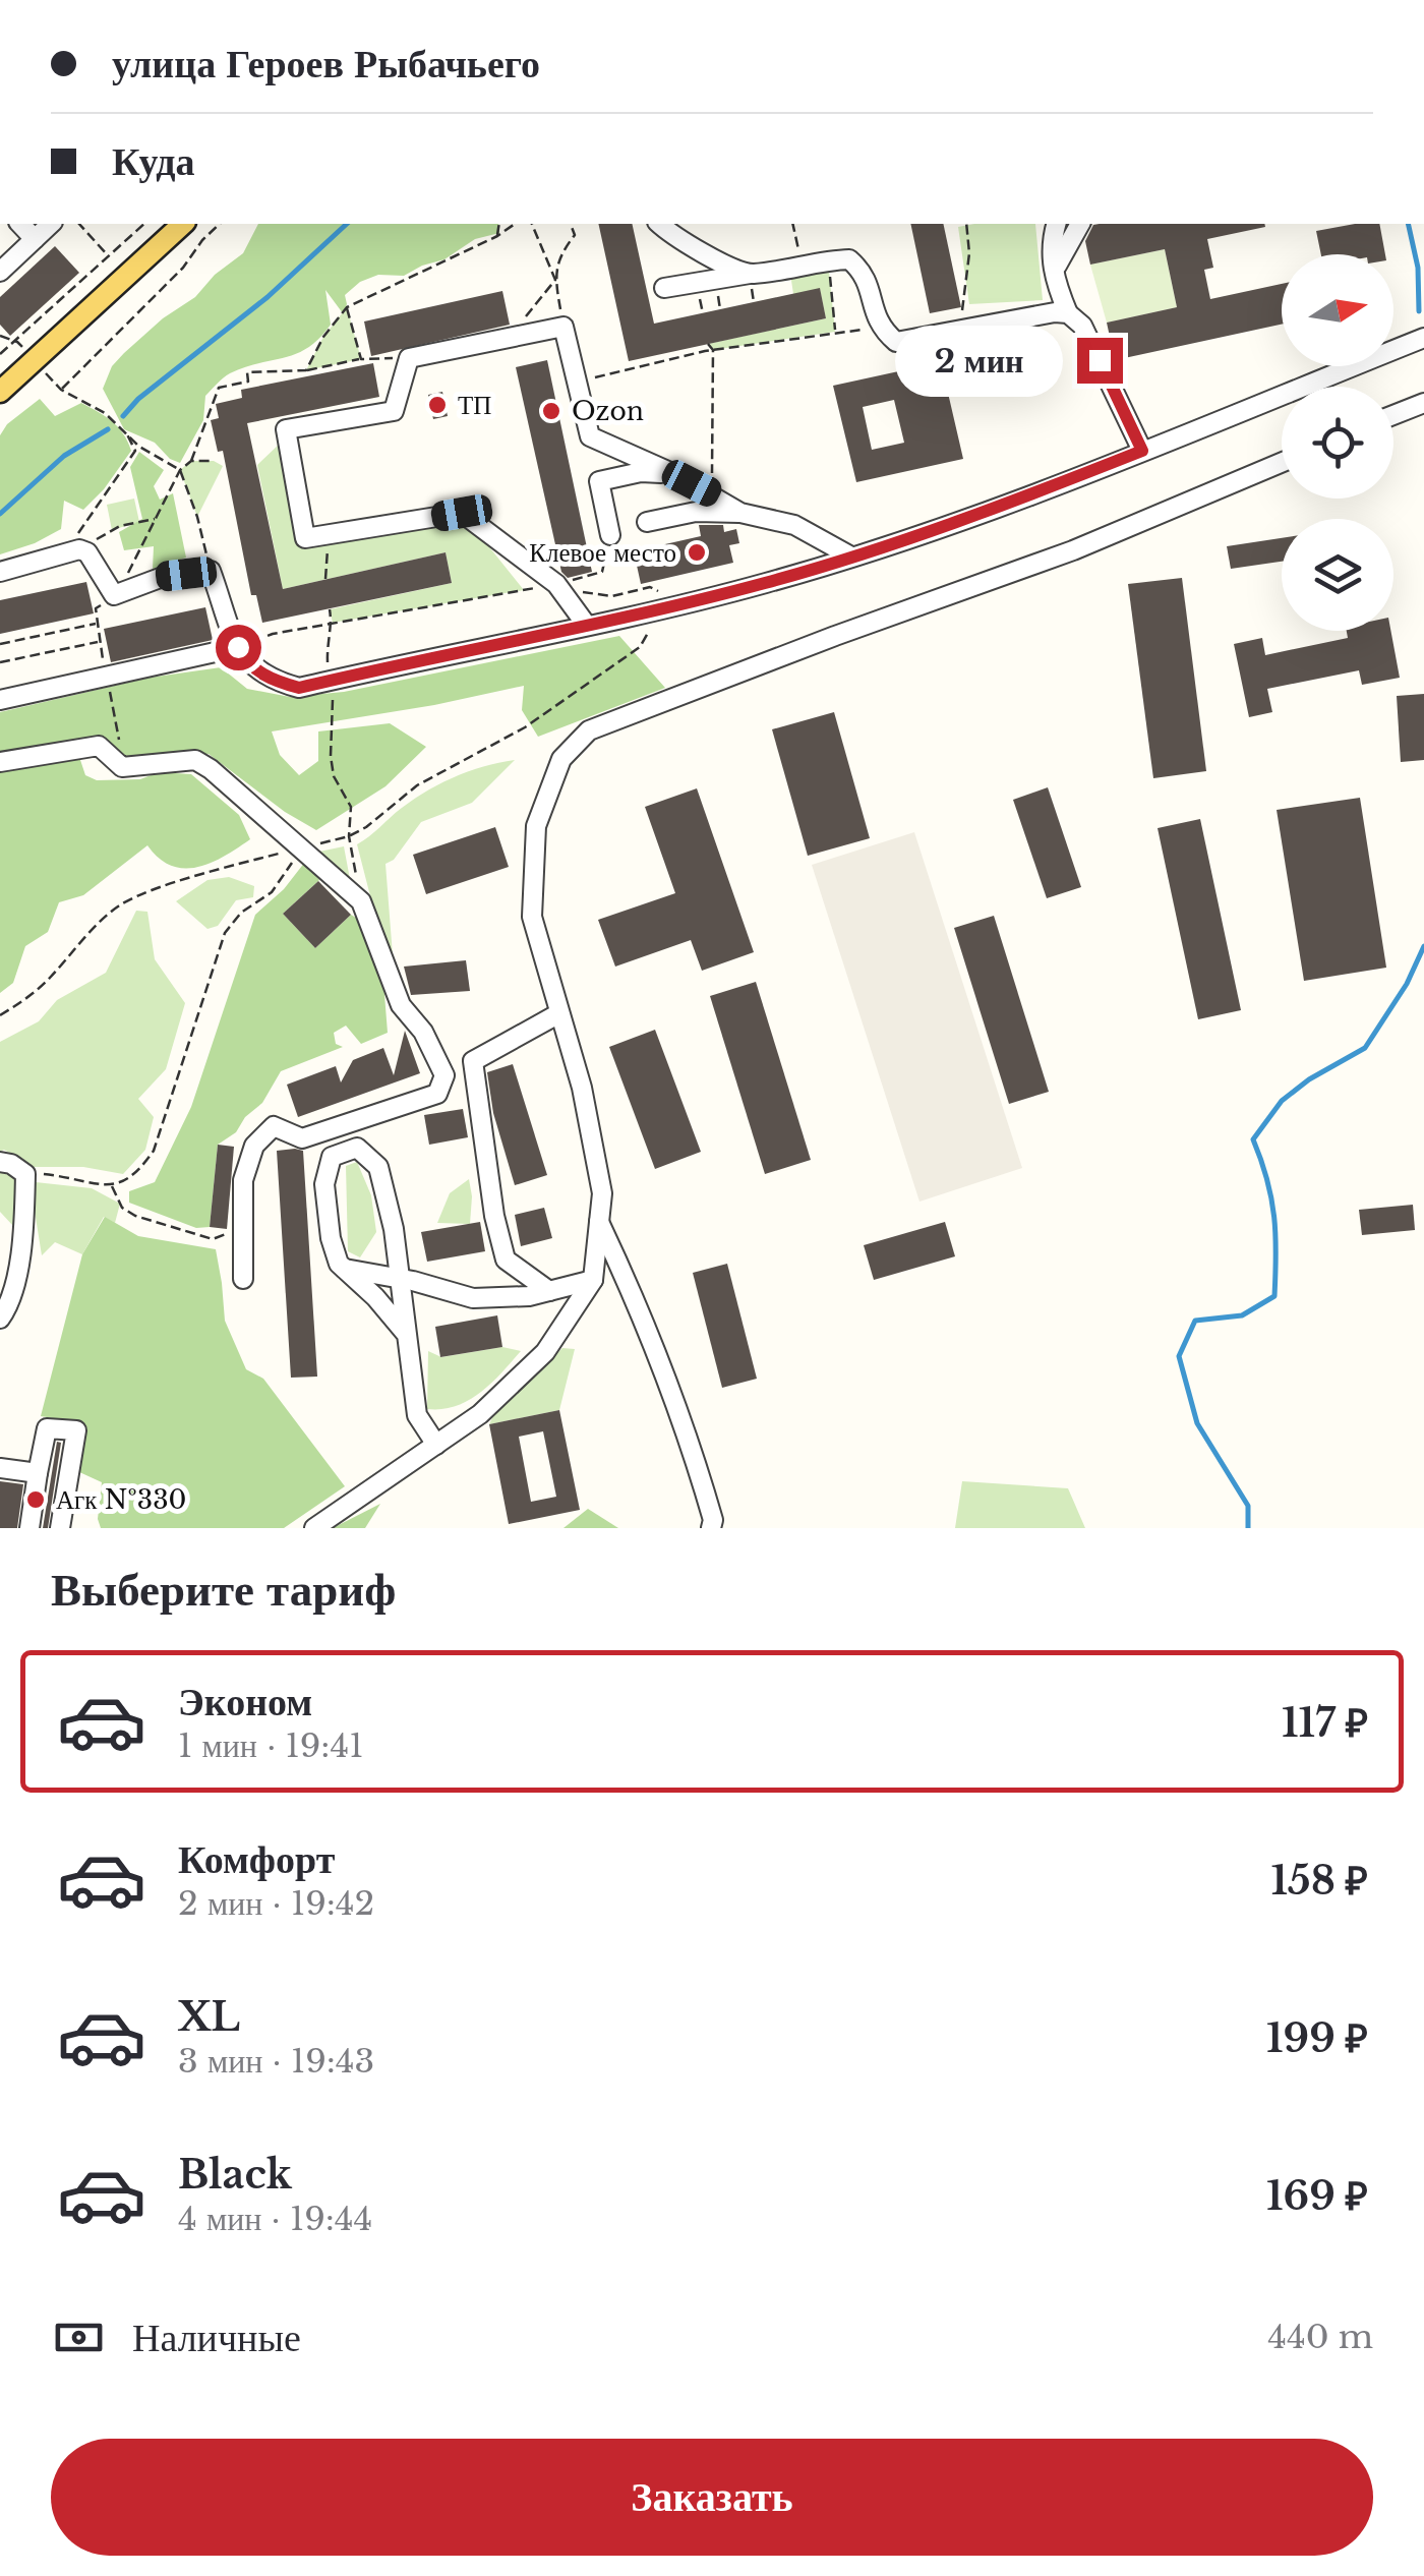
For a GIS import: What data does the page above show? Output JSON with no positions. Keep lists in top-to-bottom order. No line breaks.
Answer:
{"places":["ТП","Ozon","Клевое место","Агк №330"],"north":"right","page":{"banner":["улица Героев Рыбачьего","Куда"],"bubble":"2 мин","heading":"Выберите тариф","list":[{"name":"Эконом","note":"1 мин · 19:41","value":"117 ₽"},{"name":"Комфорт","note":"2 мин · 19:42","value":"158 ₽"},{"name":"XL","note":"3 мин · 19:43","value":"199 ₽"},{"name":"Black","note":"4 мин · 19:44","value":"169 ₽"}],"pay":["Наличные","440 m"],"buttons":"Заказать"}}
